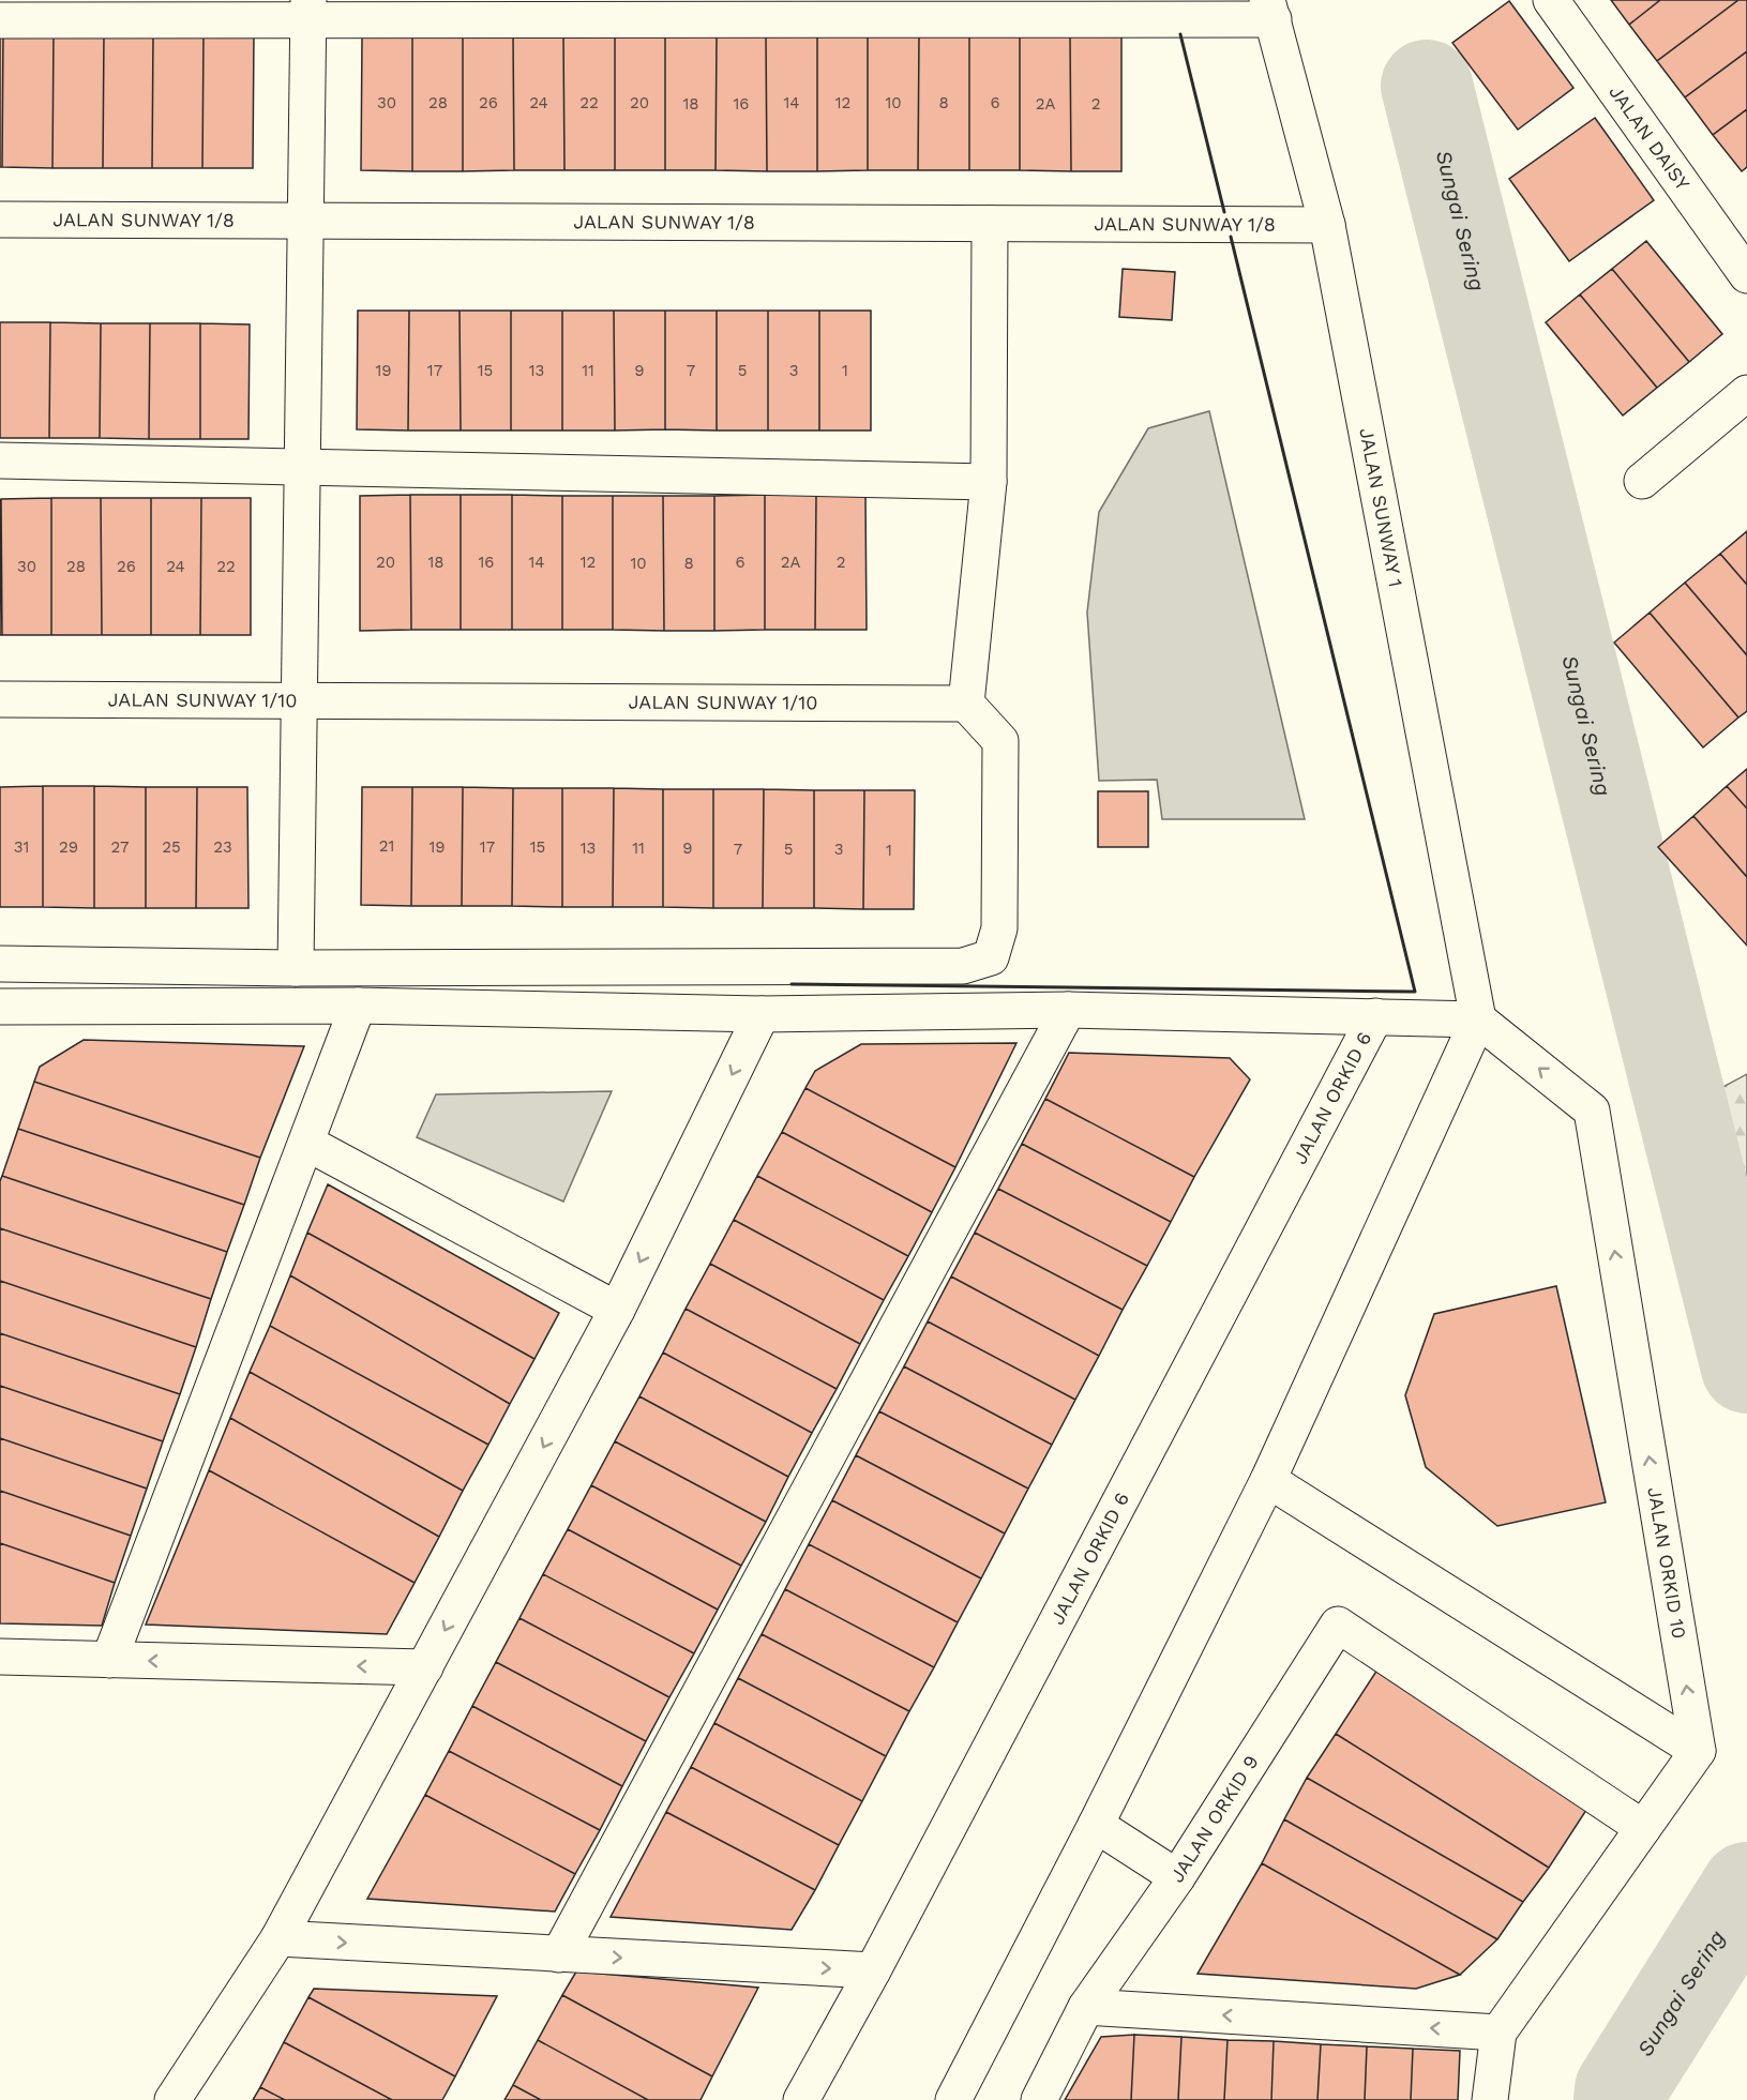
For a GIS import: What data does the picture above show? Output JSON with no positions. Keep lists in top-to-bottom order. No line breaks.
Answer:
{"streets":{"street":["JALAN DAISY","JALAN SUNWAY 1/8","JALAN SUNWAY 1","JALAN SUNWAY 1/10","JALAN ORKID 6","JALAN ORKID 10","JALAN ORKID 9"]},"crossings":[["JALAN SUNWAY 1/8","JALAN SUNWAY 1"],["JALAN SUNWAY 1","JALAN ORKID 10"]],"one_way":["JALAN ORKID 10"],"water":["Sungai Sering"],"house_numbers":["30","28","26","24","22","20","14","12","10","8","6","18","16","2A","2","19","17","15","13","11","9","7","5","3","1","20","18","16","14","12","6","2A","2","10","8","30","28","26","24","22","21","31","29","27","25","23","19","17","15","13","11","9","7","5","3","1"]}
